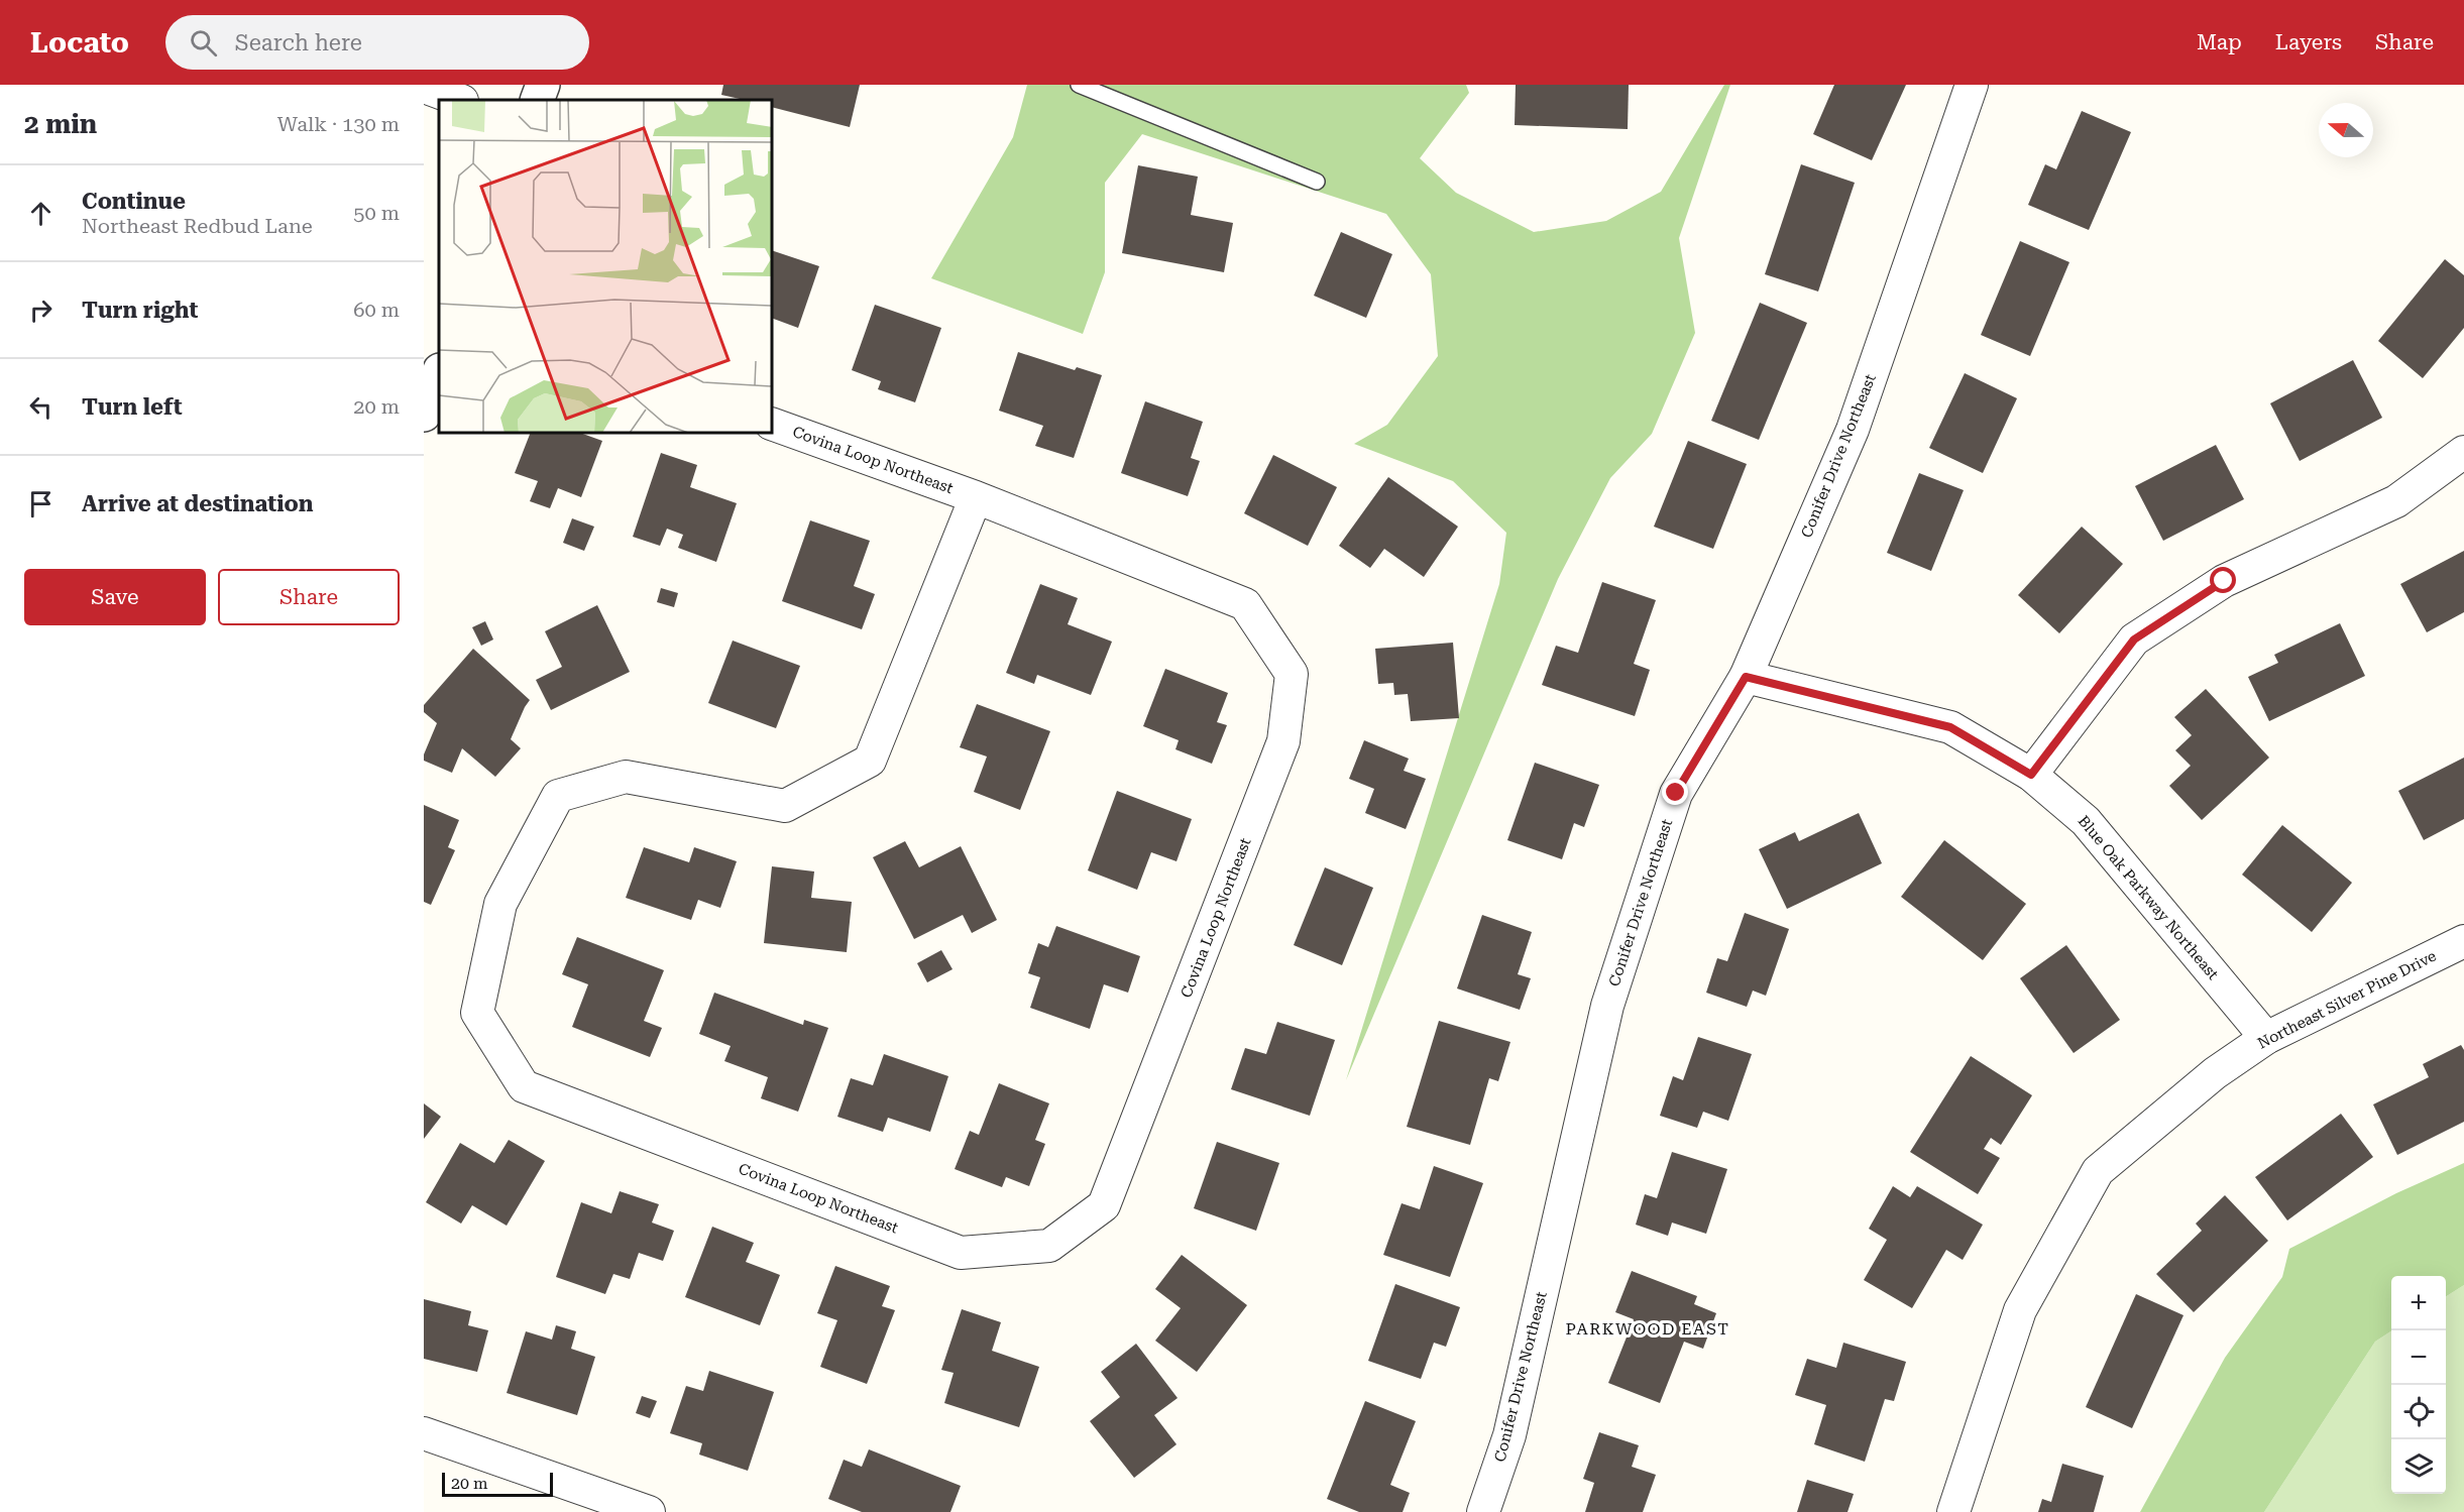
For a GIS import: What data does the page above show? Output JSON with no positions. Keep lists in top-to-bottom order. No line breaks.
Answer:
{"streets":{"street":["Conifer Drive Northeast","Covina Loop Northeast","Blue Oak Parkway Northeast","Northeast Silver Pine Drive"]},"crossings":[["Conifer Drive Northeast","Blue Oak Parkway Northeast"],["Blue Oak Parkway Northeast","Northeast Silver Pine Drive"]],"districts":["PARKWOOD EAST"],"scale_bar":"20 m","north":"left","page":{"header":"Locato","search":"Search here","nav":["Map","Layers","Share"],"heading":["2 min","Walk · 130 m"],"list":[["Continue","Northeast Redbud Lane","50 m"],["Turn right","60 m"],["Turn left","20 m"],"Arrive at destination"],"buttons":["Save","Share"],"map_buttons":["+","−"],"scale":"20 m"}}
